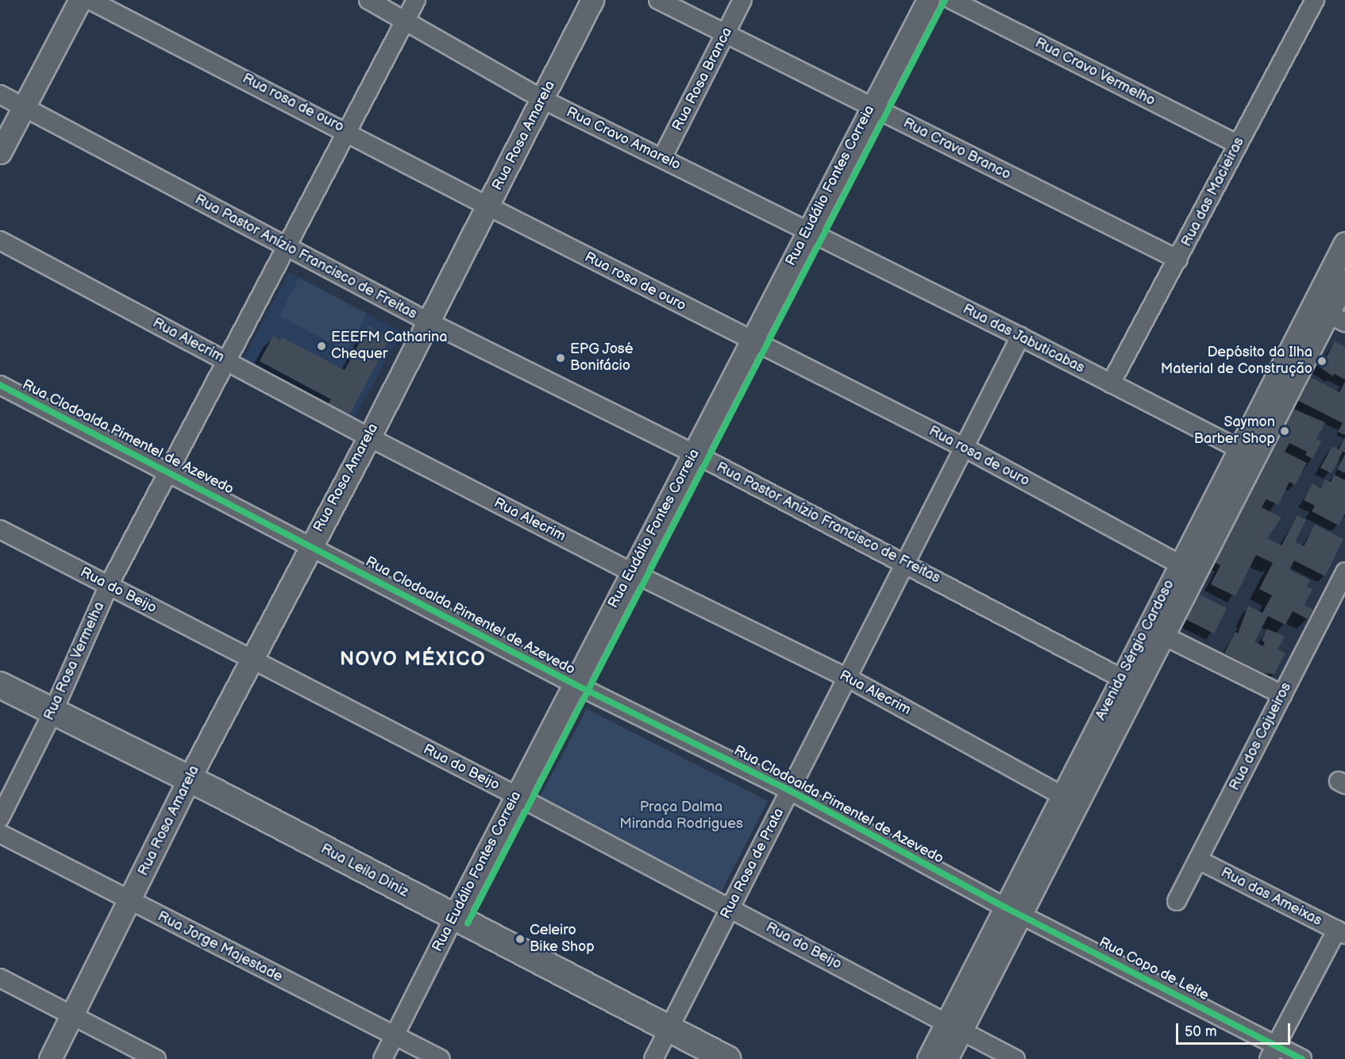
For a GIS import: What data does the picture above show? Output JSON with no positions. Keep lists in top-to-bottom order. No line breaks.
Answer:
{"streets":{"main road":["Rua Leila Diniz"],"street":["Rua Cravo Vermelho","Rua Rosa Branca","Rua rosa de ouro","Rua Rosa Amarela","Rua Cravo Amarelo","Rua Cravo Branco","Rua Eudálio Fontes Correia","Rua das Macieiras","Rua Pastor Anízio Francisco de Freitas","Rua das Jabuticabas","Rua Alecrim","Rua Clodoalda Pimentel de Azevedo","Rua do Beijo","Avenida Sérgio Cardoso","Rua Rosa Vermelha","Rua dos Cajueiros","Rua Rosa de Prata","Rua das Ameixas","Rua Jorge Majestade","Rua Copo de Leite"]},"crossings":[["Rua Cravo Vermelho","Rua das Macieiras"],["Rua Rosa Branca","Rua Cravo Amarelo"],["Rua Rosa Branca","Rua Cravo Branco"],["Rua rosa de ouro","Rua Rosa Amarela"],["Rua rosa de ouro","Rua Eudálio Fontes Correia"],["Rua rosa de ouro","Avenida Sérgio Cardoso"],["Rua rosa de ouro","Rua Rosa Vermelha"],["Rua rosa de ouro","Rua Rosa de Prata"],["Rua Rosa Amarela","Rua Cravo Amarelo"],["Rua Rosa Amarela","Rua Pastor Anízio Francisco de Freitas"],["Rua Rosa Amarela","Rua Alecrim"],["Rua Rosa Amarela","Rua Clodoalda Pimentel de Azevedo"],["Rua Rosa Amarela","Rua do Beijo"],["Rua Rosa Amarela","Rua Leila Diniz"],["Rua Rosa Amarela","Rua Jorge Majestade"],["Rua Cravo Amarelo","Rua Eudálio Fontes Correia"],["Rua Cravo Amarelo","Rua das Jabuticabas"],["Rua Cravo Amarelo","Rua Rosa Vermelha"],["Rua Cravo Branco","Rua Eudálio Fontes Correia"],["Rua Cravo Branco","Rua das Macieiras"],["Rua Eudálio Fontes Correia","Rua Pastor Anízio Francisco de Freitas"],["Rua Eudálio Fontes Correia","Rua das Jabuticabas"],["Rua Eudálio Fontes Correia","Rua Alecrim"],["Rua Eudálio Fontes Correia","Rua Clodoalda Pimentel de Azevedo"],["Rua Eudálio Fontes Correia","Rua do Beijo"],["Rua Eudálio Fontes Correia","Rua Leila Diniz"],["Rua Eudálio Fontes Correia","Rua Jorge Majestade"],["Rua das Macieiras","Rua das Jabuticabas"],["Rua Pastor Anízio Francisco de Freitas","Avenida Sérgio Cardoso"],["Rua Pastor Anízio Francisco de Freitas","Rua Rosa Vermelha"],["Rua Pastor Anízio Francisco de Freitas","Rua Rosa de Prata"],["Rua das Jabuticabas","Avenida Sérgio Cardoso"],["Rua das Jabuticabas","Rua Rosa de Prata"],["Rua Alecrim","Avenida Sérgio Cardoso"],["Rua Alecrim","Rua Rosa Vermelha"],["Rua Alecrim","Rua Rosa de Prata"],["Rua Clodoalda Pimentel de Azevedo","Avenida Sérgio Cardoso"],["Rua Clodoalda Pimentel de Azevedo","Rua Rosa Vermelha"],["Rua Clodoalda Pimentel de Azevedo","Rua Rosa de Prata"],["Rua Clodoalda Pimentel de Azevedo","Rua Copo de Leite"],["Rua do Beijo","Avenida Sérgio Cardoso"],["Rua do Beijo","Rua Rosa Vermelha"],["Rua do Beijo","Rua Rosa de Prata"],["Avenida Sérgio Cardoso","Rua Copo de Leite"],["Rua Rosa Vermelha","Rua Leila Diniz"],["Rua dos Cajueiros","Rua das Ameixas"],["Rua Rosa de Prata","Rua Leila Diniz"]],"districts":["NOVO MÉXICO"],"parks":["Praça Dalma Miranda Rodrigues"],"places":["EEEFM Catharina Chequer","EPG José Bonifácio","Depósito da Ilha Material de Construção","Saymon Barber Shop","Celeiro Bike Shop"],"scale_bar":"50 m"}
